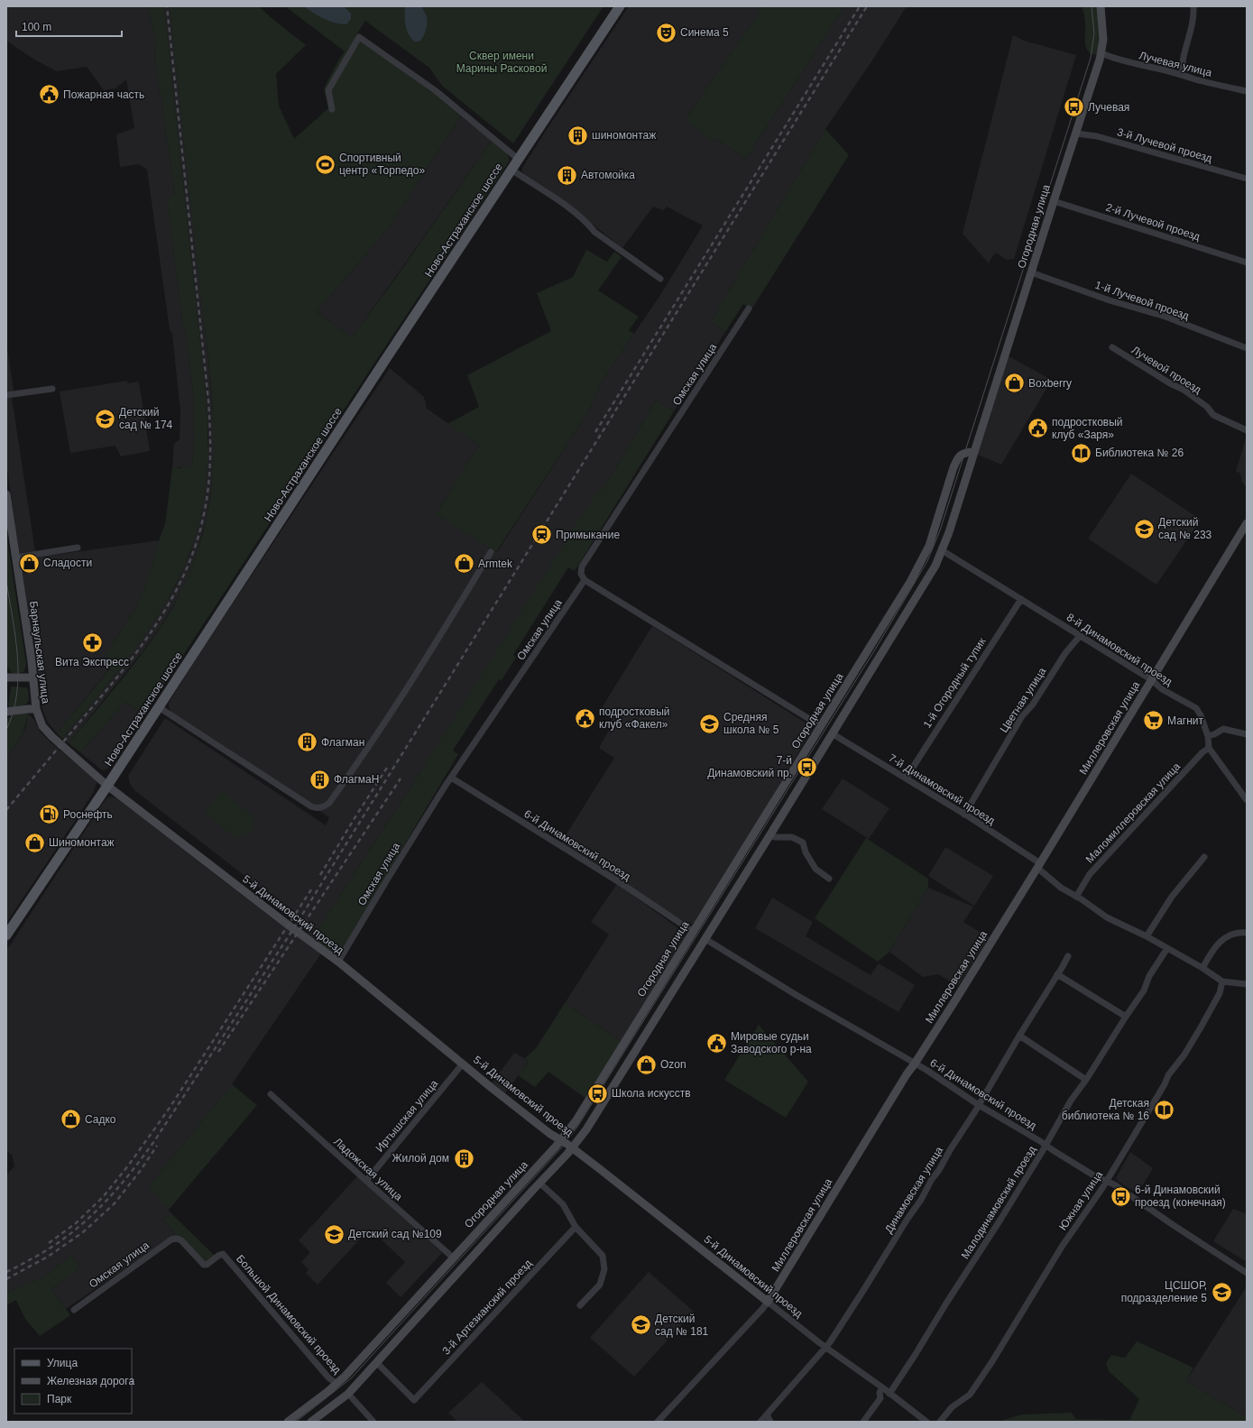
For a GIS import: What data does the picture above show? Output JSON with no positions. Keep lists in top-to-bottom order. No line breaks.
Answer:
{"streets":{"main road":["Ново-Астраханское шоссе"],"street":["Лучевая улица","3-й Лучевой проезд","2-й Лучевой проезд","Огородная улица","1-й Лучевой проезд","Лучевой проезд","Омская улица","8-й Динамовский проезд","Барнаульская улица","1-й Огородный тупик","Цветная улица","Миллеровская улица","7-й Динамовский проезд","Маломиллеровская улица","6-й Динамовский проезд","5-й Динамовский проезд","Иртышская улица","Ладожская улица","Динамовская улица","Южная улица","Малодинамовский проезд","3-й Артезианский проезд","Большой Динамовский проезд"]},"crossings":[["Лучевая улица","Огородная улица"],["3-й Лучевой проезд","Огородная улица"],["Ново-Астраханское шоссе","Барнаульская улица"],["Ново-Астраханское шоссе","5-й Динамовский проезд"],["2-й Лучевой проезд","Огородная улица"],["Огородная улица","1-й Лучевой проезд"],["Огородная улица","8-й Динамовский проезд"],["Огородная улица","7-й Динамовский проезд"],["Огородная улица","6-й Динамовский проезд"],["Огородная улица","5-й Динамовский проезд"],["Огородная улица","Ладожская улица"],["Огородная улица","3-й Артезианский проезд"],["Огородная улица","Большой Динамовский проезд"],["Омская улица","6-й Динамовский проезд"],["Омская улица","5-й Динамовский проезд"],["Омская улица","Большой Динамовский проезд"],["8-й Динамовский проезд","1-й Огородный тупик"],["8-й Динамовский проезд","Цветная улица"],["8-й Динамовский проезд","Миллеровская улица"],["8-й Динамовский проезд","Маломиллеровская улица"],["Барнаульская улица","5-й Динамовский проезд"],["1-й Огородный тупик","7-й Динамовский проезд"],["Цветная улица","7-й Динамовский проезд"],["Миллеровская улица","7-й Динамовский проезд"],["Миллеровская улица","6-й Динамовский проезд"],["Миллеровская улица","5-й Динамовский проезд"],["7-й Динамовский проезд","Маломиллеровская улица"],["7-й Динамовский проезд","Южная улица"],["7-й Динамовский проезд","Малодинамовский проезд"],["6-й Динамовский проезд","Динамовская улица"],["6-й Динамовский проезд","Южная улица"],["6-й Динамовский проезд","Малодинамовский проезд"],["5-й Динамовский проезд","Иртышская улица"],["5-й Динамовский проезд","Динамовская улица"],["5-й Динамовский проезд","Малодинамовский проезд"],["Иртышская улица","Ладожская улица"]],"parks":["Сквер имени Марины Расковой"],"places":{"theatre":["Синема 5"],"public building":["Пожарная часть","подростковый клуб «Заря»","подростковый клуб «Факел»","Мировые судьи Заводского р-на"],"bus stop":["Лучевая","7-й Динамовский пр.","Школа искусств","6-й Динамовский проезд (конечная)"],"building":["шиномонтаж","Автомойка","Флагман","ФлагмаН","Жилой дом"],"sports":["Спортивный центр «Торпедо»"],"shop":["Boxberry","Сладости","Armtek","Шиномонтаж","Ozon","Садко"],"school or university":["Детский сад № 174","Детский сад № 233","Средняя школа № 5","Детский сад №109","ЦСШОР, подразделение 5","Детский сад № 181"],"library":["Библиотека № 26","Детская библиотека № 16"],"station":["Примыкание"],"pharmacy":["Вита Экспресс"],"supermarket":["Магнит"],"fuel station":["Роснефть"]},"legend":["Улица","Железная дорога","Парк"],"scale_bar":"100 m"}
